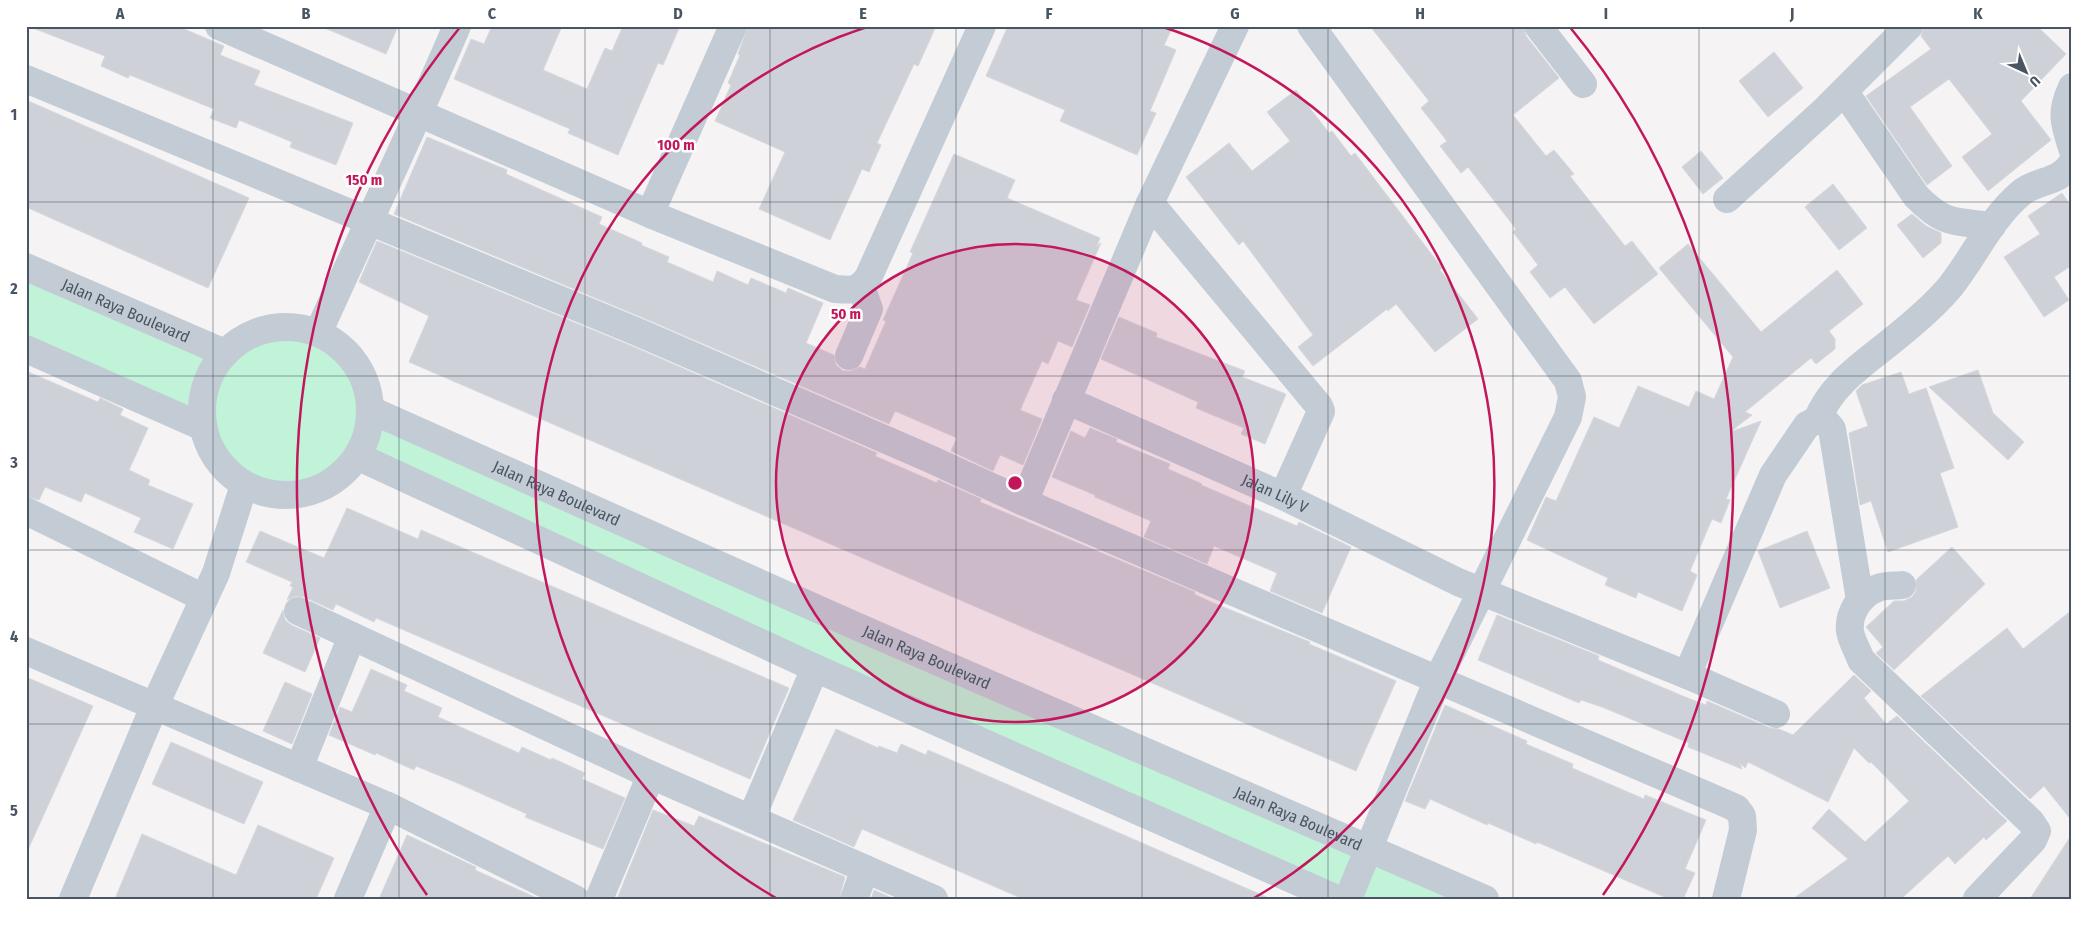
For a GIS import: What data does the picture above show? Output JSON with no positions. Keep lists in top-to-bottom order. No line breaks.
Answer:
{"streets":{"street":["Jalan Raya Boulevard","Jalan Lily V"]},"north":"bottom right","grid":{"columns":["A","B","C","D","E","F","G","H","I","J","K"],"rows":["1","2","3","4","5"]},"rings":["100 m","150 m","50 m"]}
